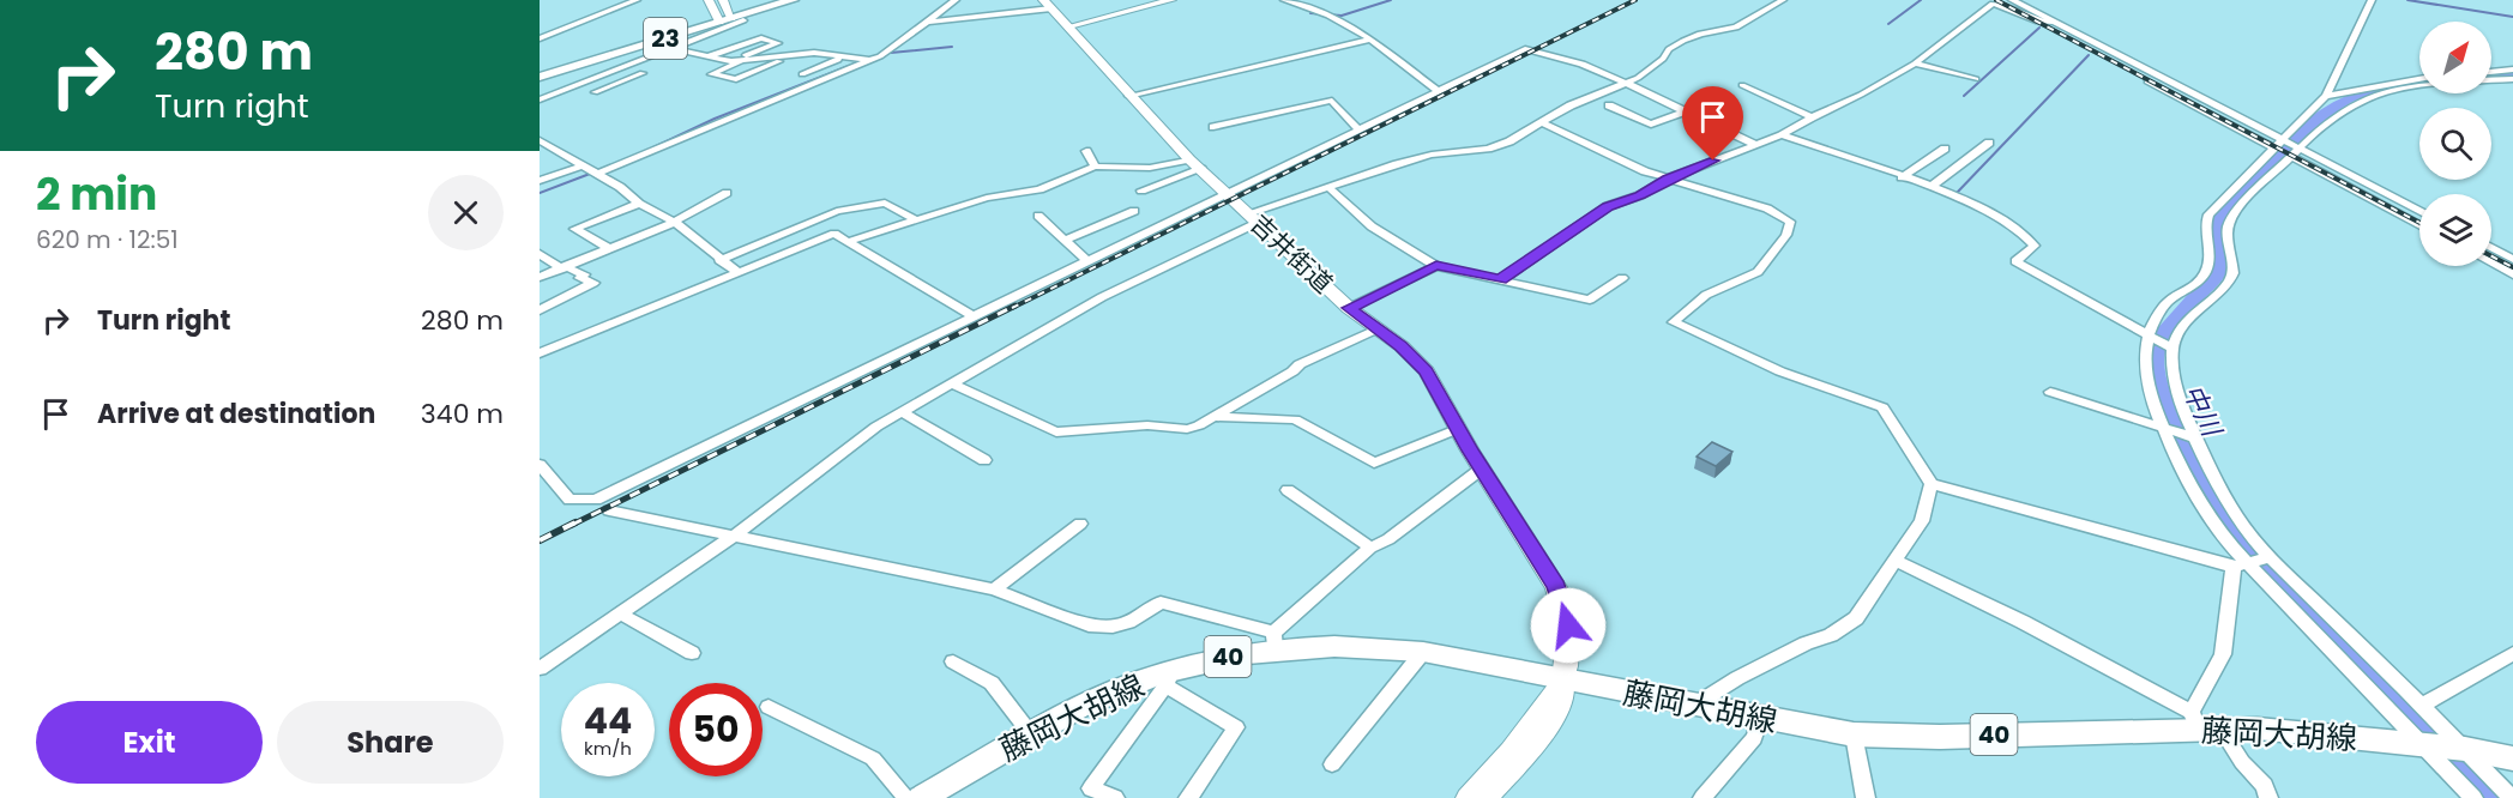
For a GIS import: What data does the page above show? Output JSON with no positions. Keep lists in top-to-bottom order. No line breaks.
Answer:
{"streets":{"main road":["23","吉井街道","40","藤岡大胡線"]},"crossings":[["吉井街道","藤岡大胡線"]],"water":["中川"],"north":"top right","page":{"turn":["280 m","Turn right"],"heading":["2 min","620 m · 12:51"],"list":[{"name":"Turn right","value":"280 m"},{"name":"Arrive at destination","value":"340 m"}],"speed":"44 km/h","limit":"50","buttons":["Exit","Share"]}}
